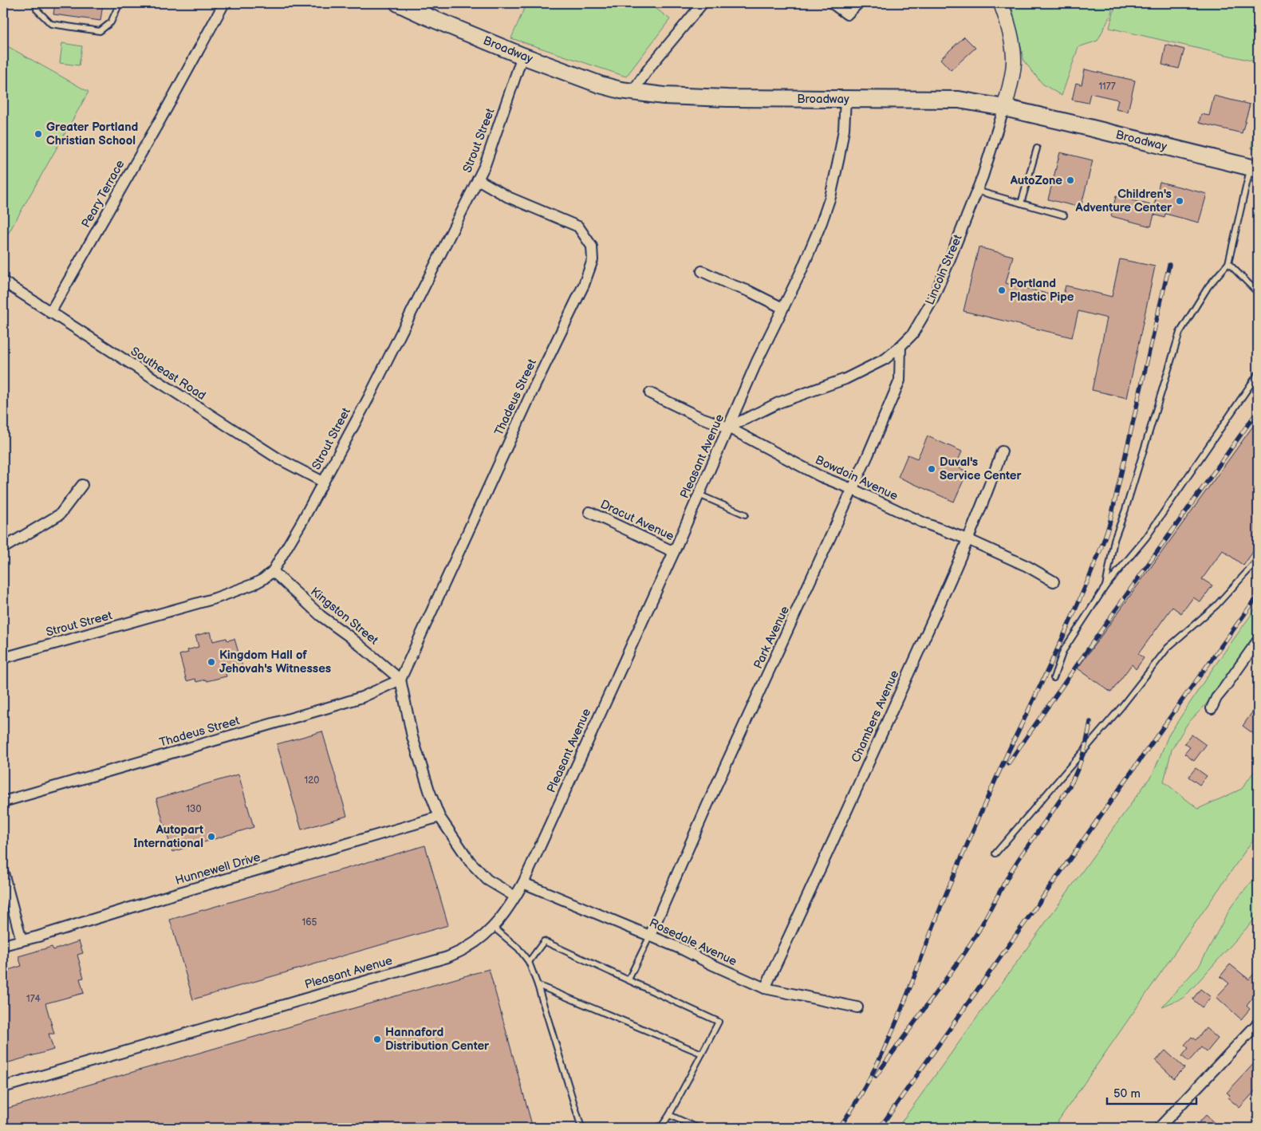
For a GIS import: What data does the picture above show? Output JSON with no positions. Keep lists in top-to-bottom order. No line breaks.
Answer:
{"streets":{"main road":["Broadway","Lincoln Street"],"street":["Strout Street","Peary Terrace","Southeast Road","Thadeus Street","Pleasant Avenue","Bowdoin Avenue","Dracut Avenue","Kingston Street","Park Avenue","Chambers Avenue","Hunnewell Drive","Rosedale Avenue"]},"crossings":[["Broadway","Strout Street"],["Broadway","Lincoln Street"],["Broadway","Pleasant Avenue"],["Strout Street","Southeast Road"],["Strout Street","Thadeus Street"],["Strout Street","Kingston Street"],["Peary Terrace","Southeast Road"],["Lincoln Street","Pleasant Avenue"],["Lincoln Street","Bowdoin Avenue"],["Lincoln Street","Park Avenue"],["Thadeus Street","Kingston Street"],["Pleasant Avenue","Bowdoin Avenue"],["Pleasant Avenue","Dracut Avenue"],["Pleasant Avenue","Rosedale Avenue"],["Bowdoin Avenue","Park Avenue"],["Bowdoin Avenue","Chambers Avenue"],["Park Avenue","Rosedale Avenue"],["Chambers Avenue","Rosedale Avenue"]],"places":["Greater Portland Christian School","AutoZone","Children's Adventure Center","Portland Plastic Pipe","Duval's Service Center","Kingdom Hall of Jehovah's Witnesses","Autopart International","Hannaford Distribution Center"],"house_numbers":["1177","120","130","165","174"],"scale_bar":"50 m"}
